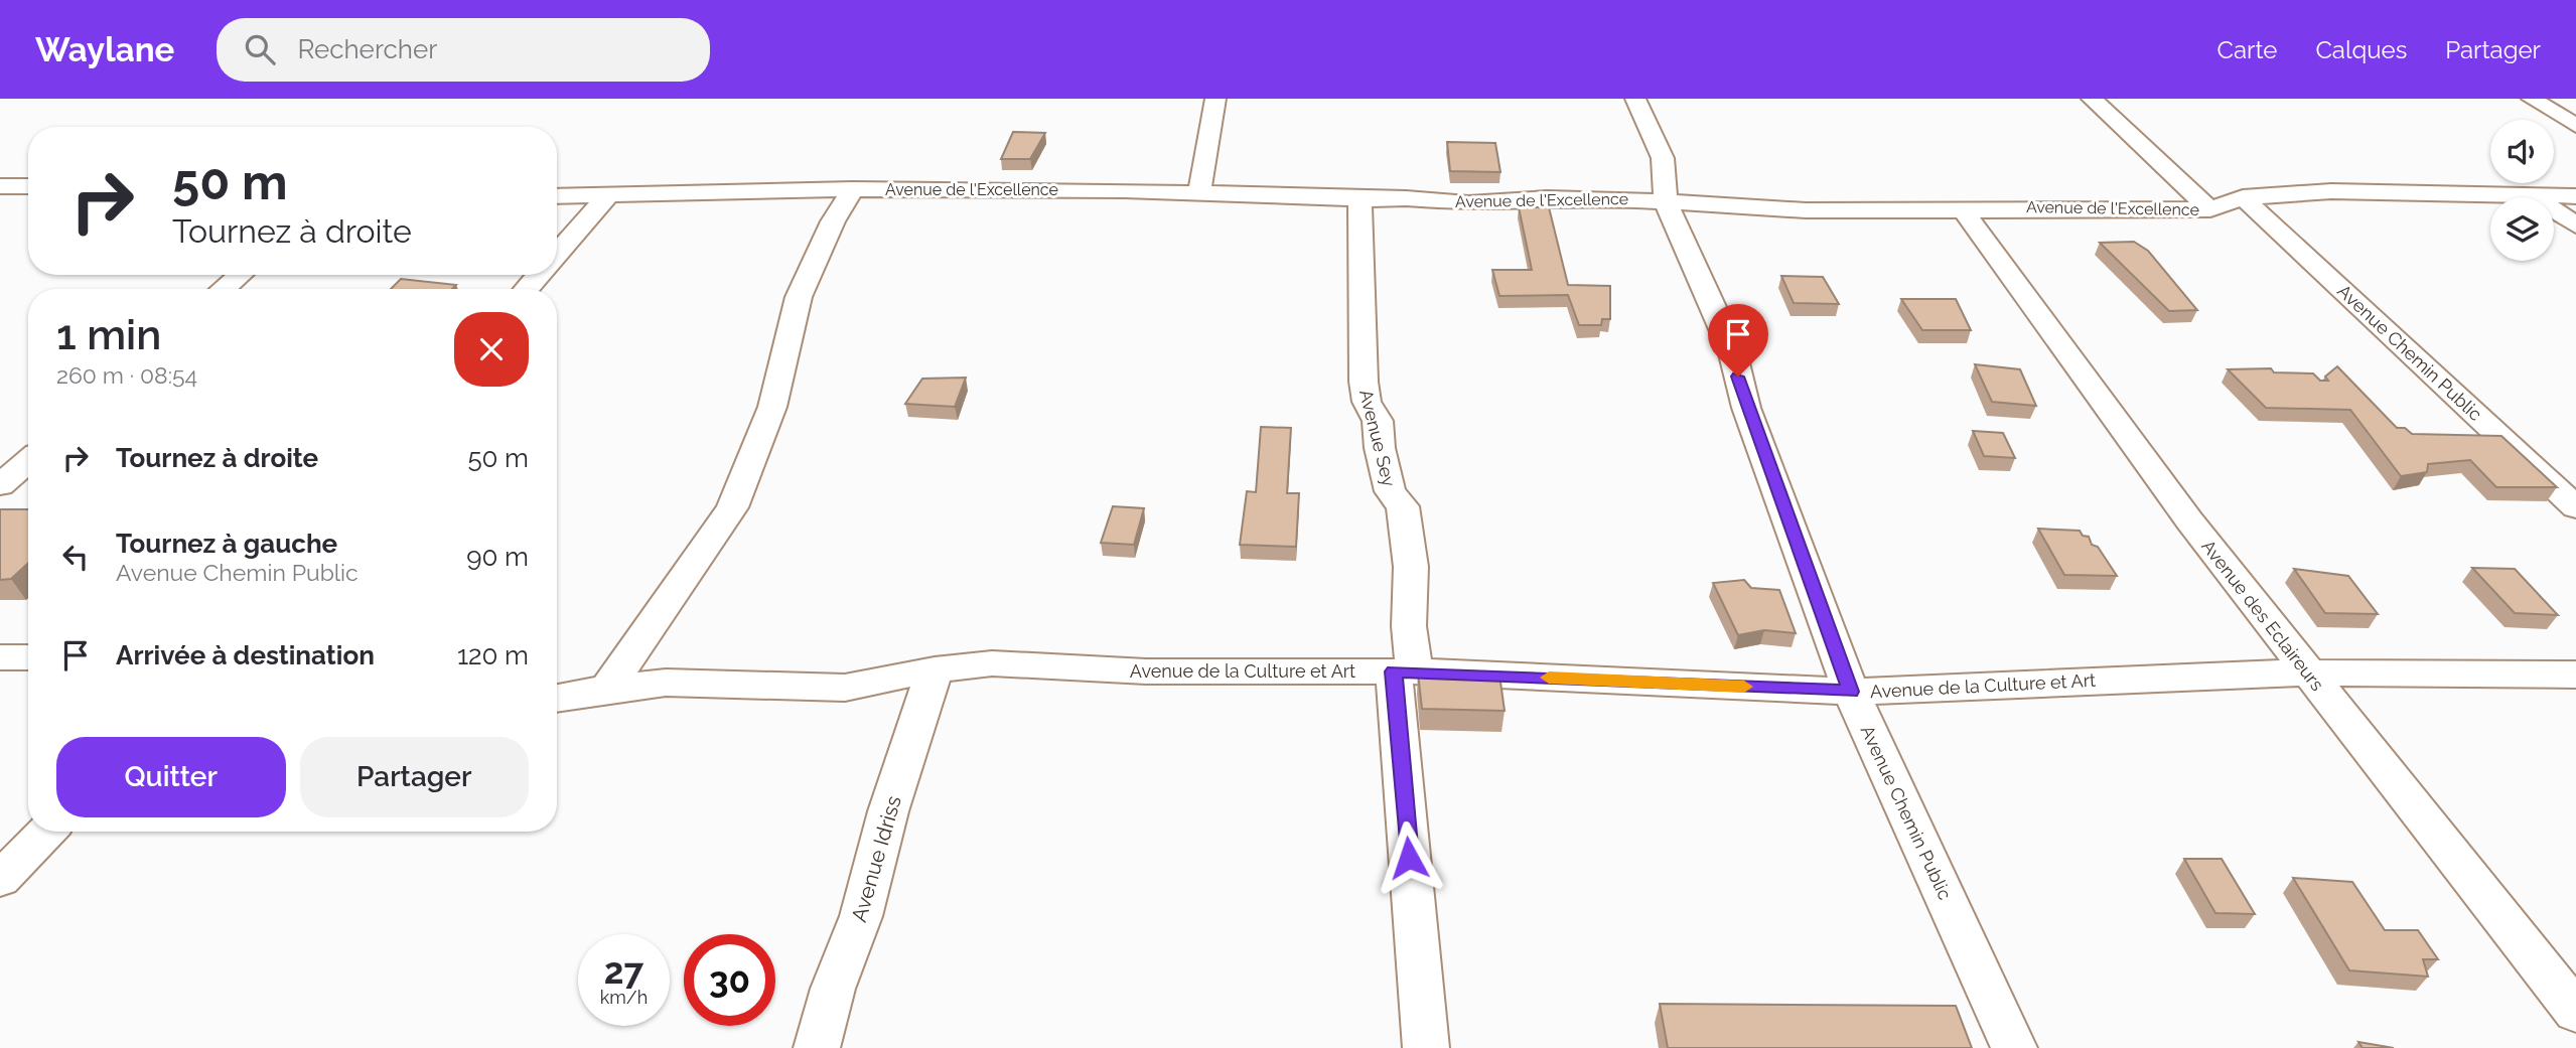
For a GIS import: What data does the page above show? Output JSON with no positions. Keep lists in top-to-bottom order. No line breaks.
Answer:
{"streets":{"street":["Avenue de l'Excellence","Avenue Chemin Public","Avenue Sey","Avenue des Eclaireurs","Avenue de la Culture et Art","Avenue Idriss"]},"crossings":[["Avenue de l'Excellence","Avenue Chemin Public"],["Avenue de l'Excellence","Avenue Sey"],["Avenue de l'Excellence","Avenue des Eclaireurs"],["Avenue Chemin Public","Avenue de la Culture et Art"],["Avenue Sey","Avenue de la Culture et Art"],["Avenue des Eclaireurs","Avenue de la Culture et Art"],["Avenue de la Culture et Art","Avenue Idriss"]],"page":{"header":"Waylane","search":"Rechercher","nav":["Carte","Calques","Partager"],"turn":["50 m","Tournez à droite"],"heading":["1 min","260 m · 08:54"],"list":[{"name":"Tournez à droite","value":"50 m"},{"name":"Tournez à gauche","note":"Avenue Chemin Public","value":"90 m"},{"name":"Arrivée à destination","value":"120 m"}],"buttons":["Quitter","Partager"],"speed":"27 km/h","limit":"30"}}
